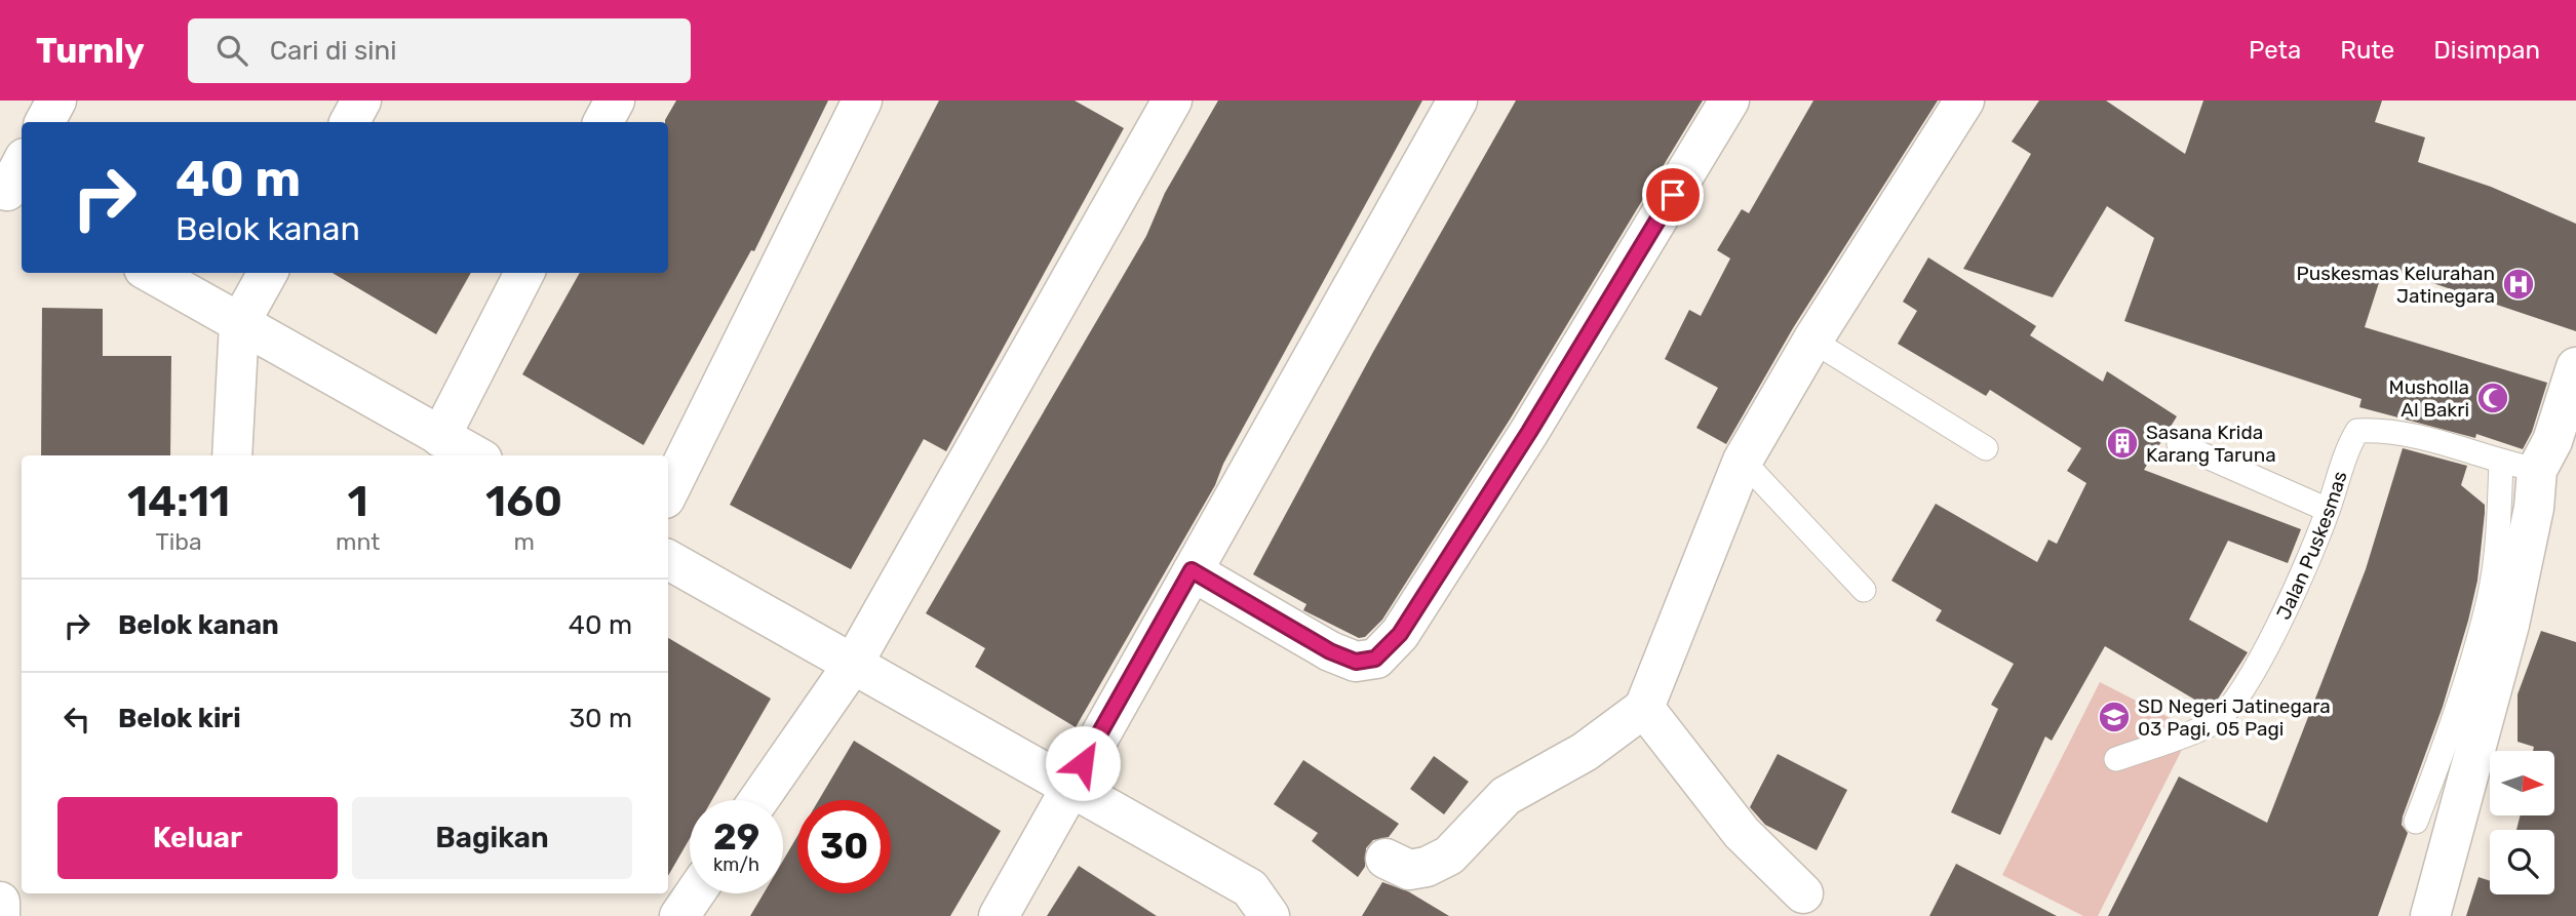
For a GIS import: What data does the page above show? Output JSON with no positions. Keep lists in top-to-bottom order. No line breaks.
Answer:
{"streets":{"lane":["Jalan Puskesmas"]},"places":{"hospital":["Puskesmas Kelurahan Jatinegara"],"mosque":["Musholla Al Bakri"],"building":["Sasana Krida Karang Taruna"],"school or university":["SD Negeri Jatinegara 03 Pagi, 05 Pagi"]},"north":"right","page":{"header":"Turnly","search":"Cari di sini","nav":["Peta","Rute","Disimpan"],"turn":["40 m","Belok kanan"],"eta":["14:11","Tiba","1","mnt","160","m"],"list":[{"name":"Belok kanan","value":"40 m"},{"name":"Belok kiri","value":"30 m"}],"buttons":["Keluar","Bagikan"],"speed":"29 km/h","limit":"30"}}
